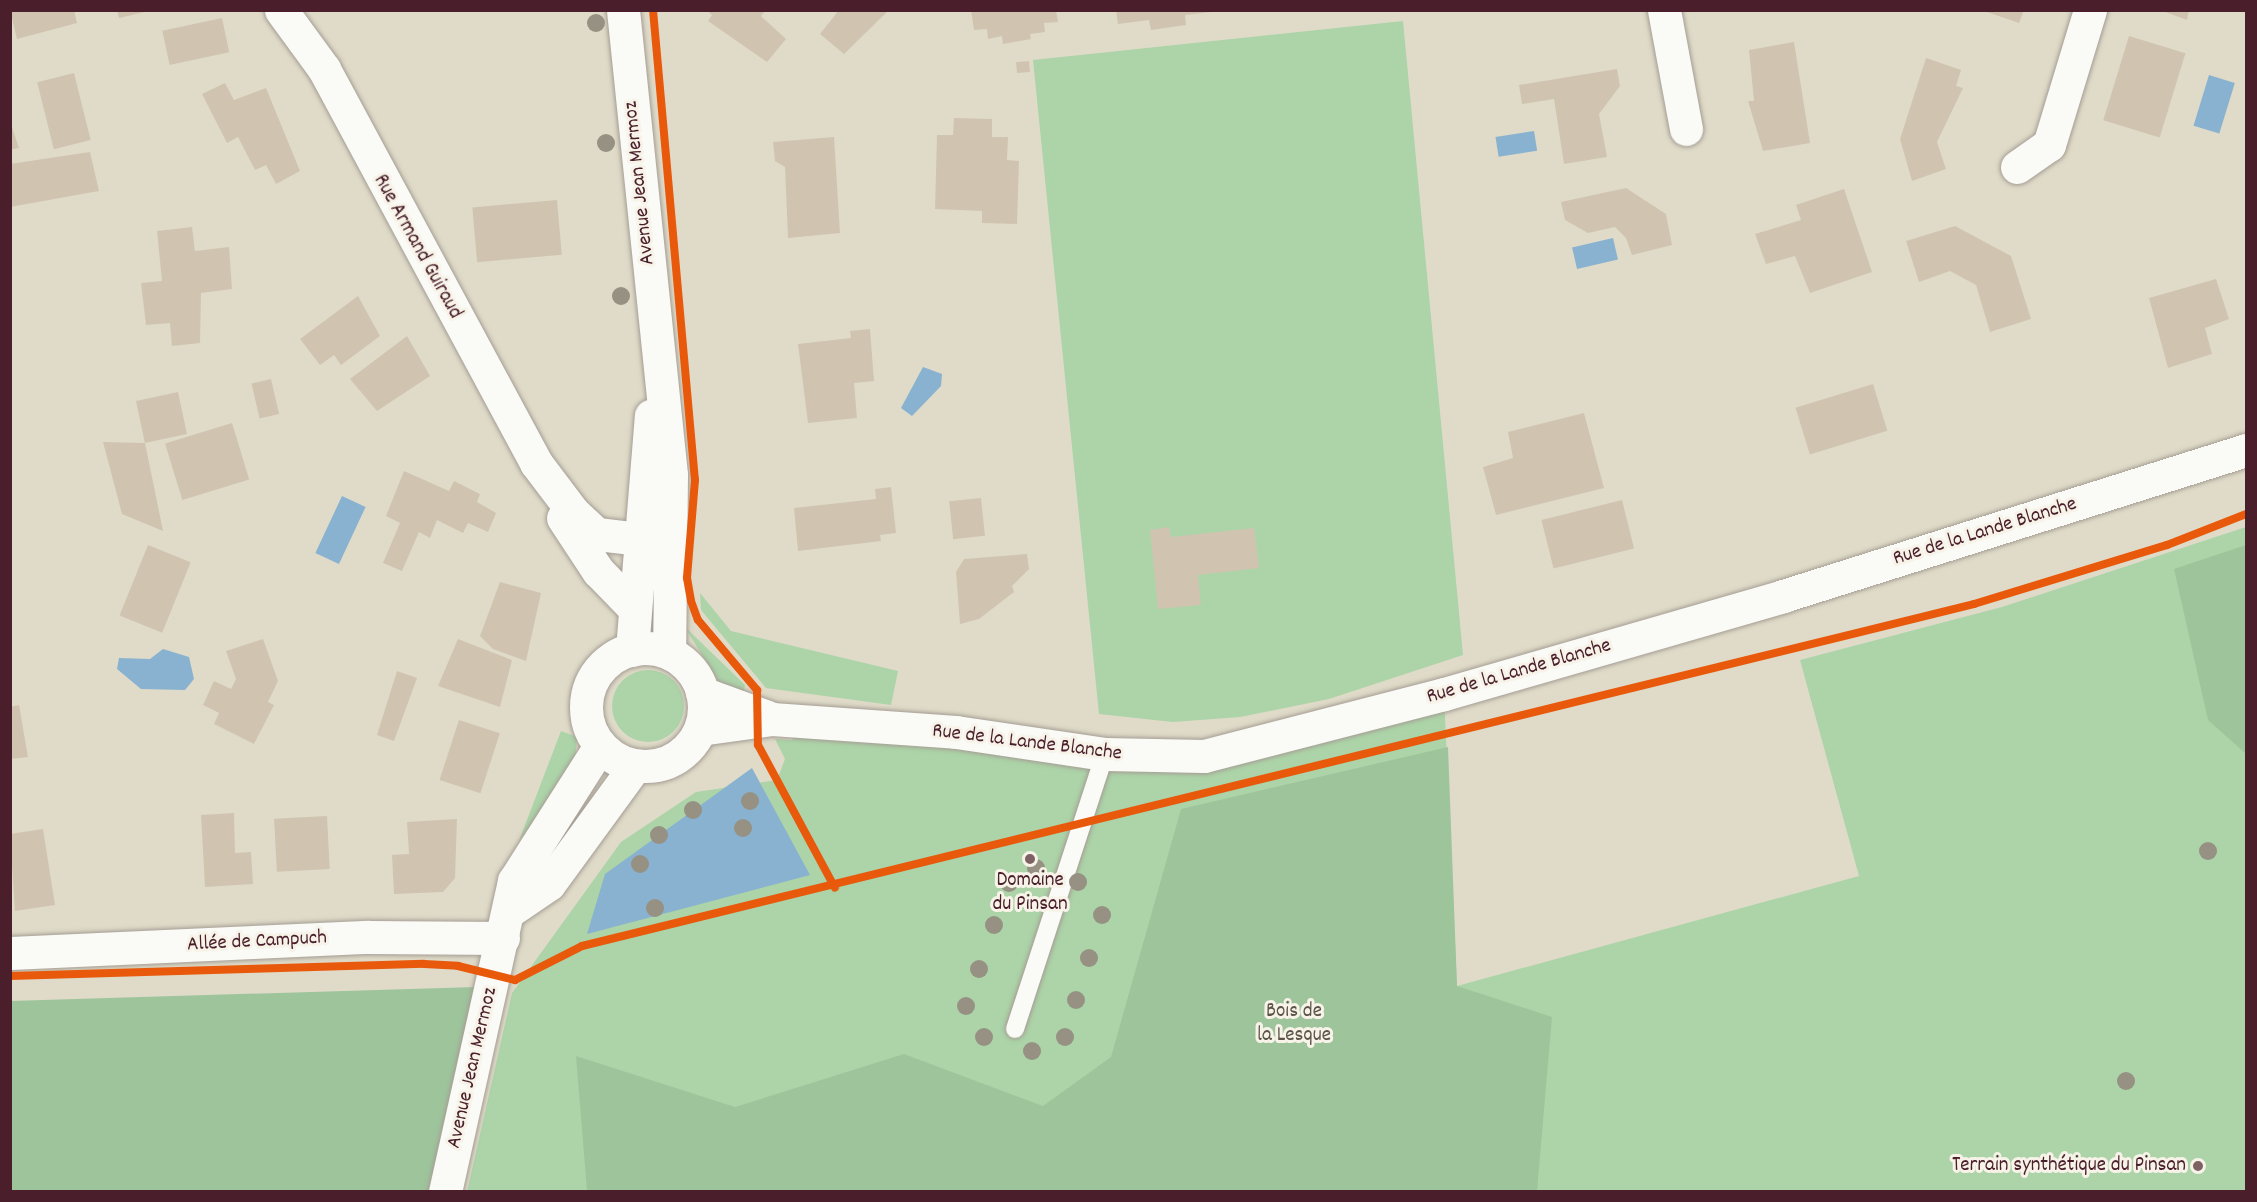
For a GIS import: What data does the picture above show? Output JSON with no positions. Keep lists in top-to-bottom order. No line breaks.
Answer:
{"streets":{"street":["Avenue Jean Mermoz","Rue Armand Guiraud","Rue de la Lande Blanche","Allée de Campuch"]},"crossings":[["Avenue Jean Mermoz","Rue Armand Guiraud"],["Avenue Jean Mermoz","Rue de la Lande Blanche"],["Avenue Jean Mermoz","Allée de Campuch"]],"parks":["Bois de la Lesque"],"places":["Domaine du Pinsan","Terrain synthétique du Pinsan"]}
